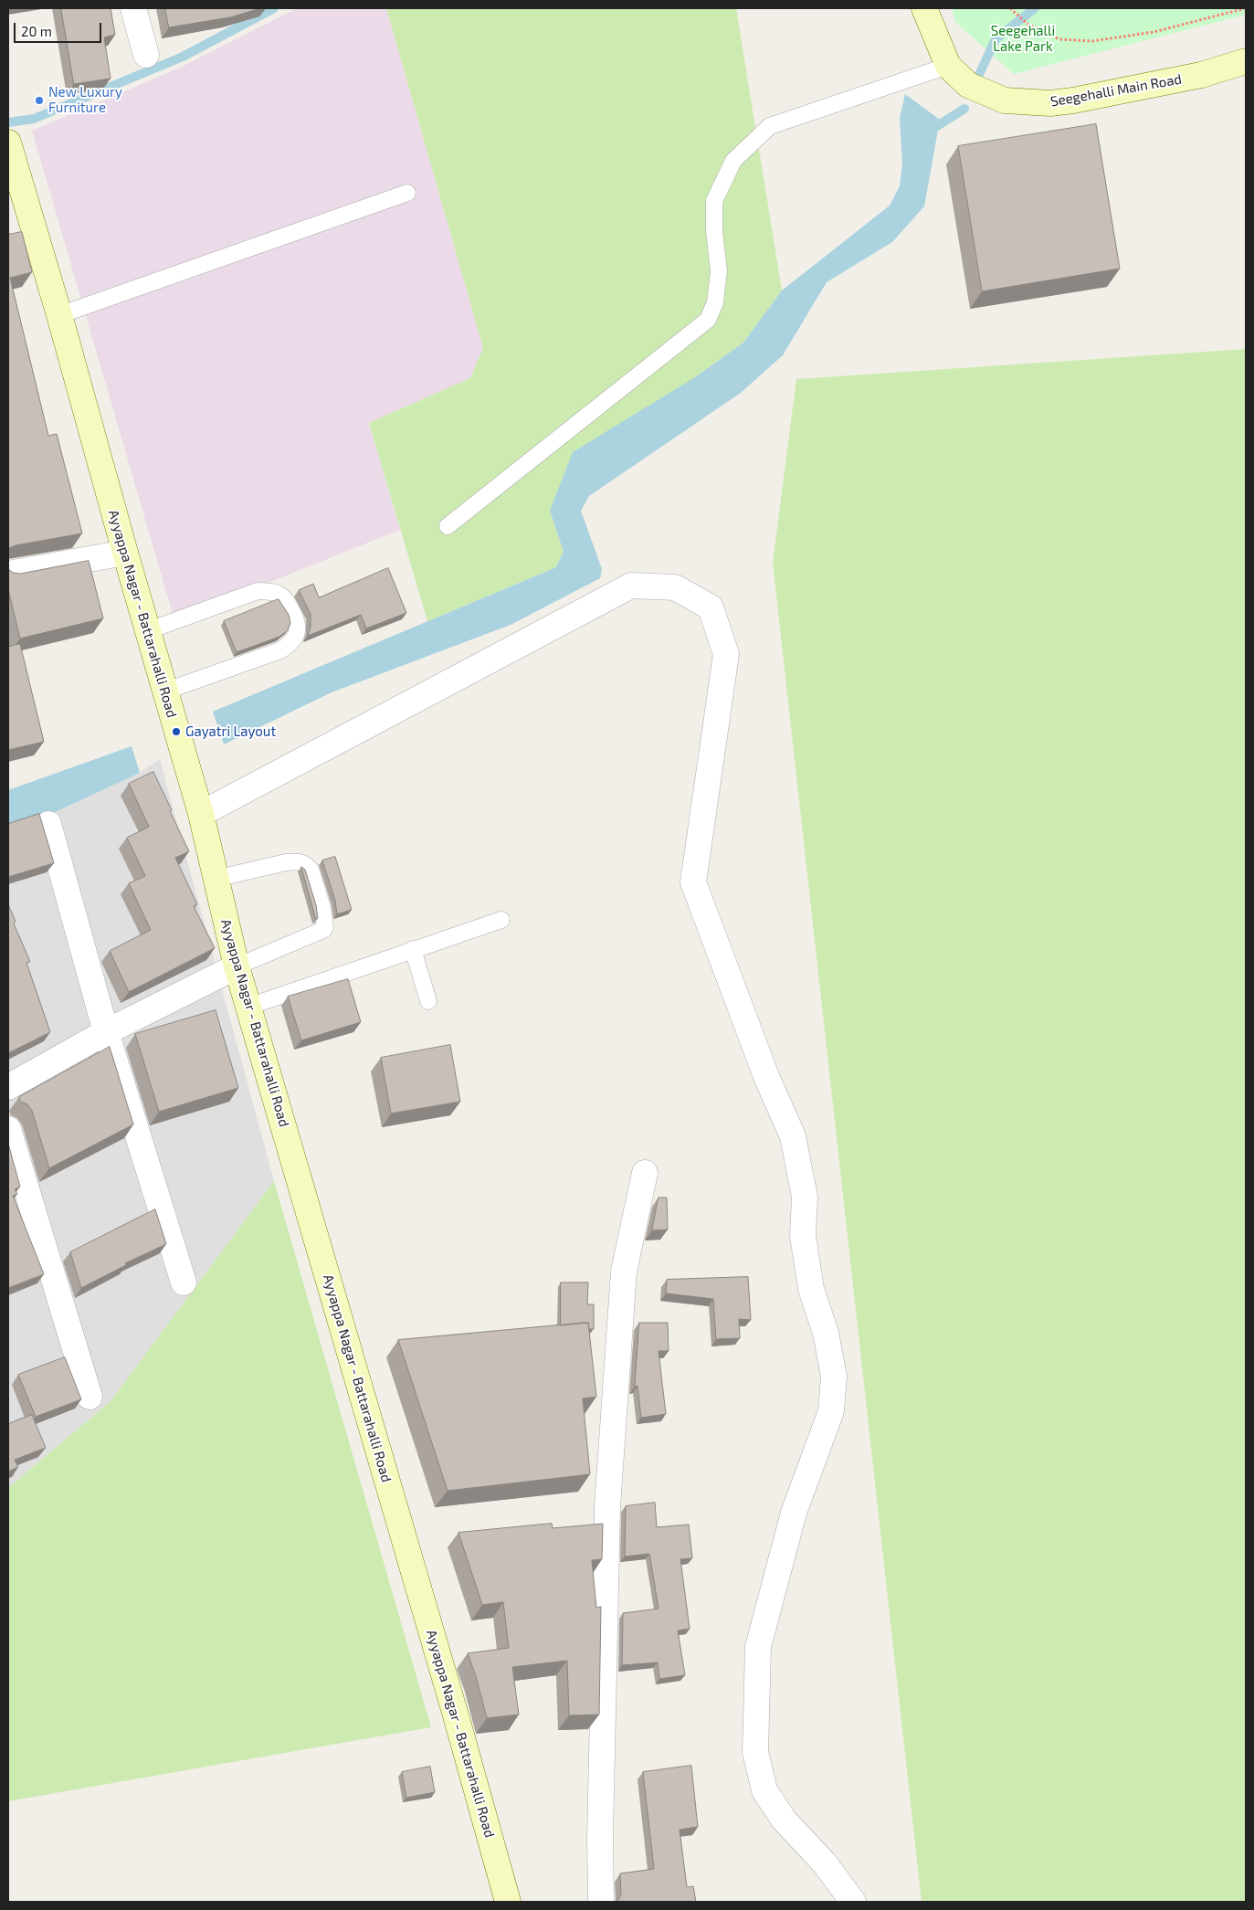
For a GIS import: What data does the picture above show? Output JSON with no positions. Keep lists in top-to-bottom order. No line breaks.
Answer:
{"streets":{"main road":["Seegehalli Main Road","Ayyappa Nagar - Battarahalli Road"]},"parks":["Seegehalli Lake Park"],"places":["New Luxury Furniture","Gayatri Layout"],"scale_bar":"20 m"}
